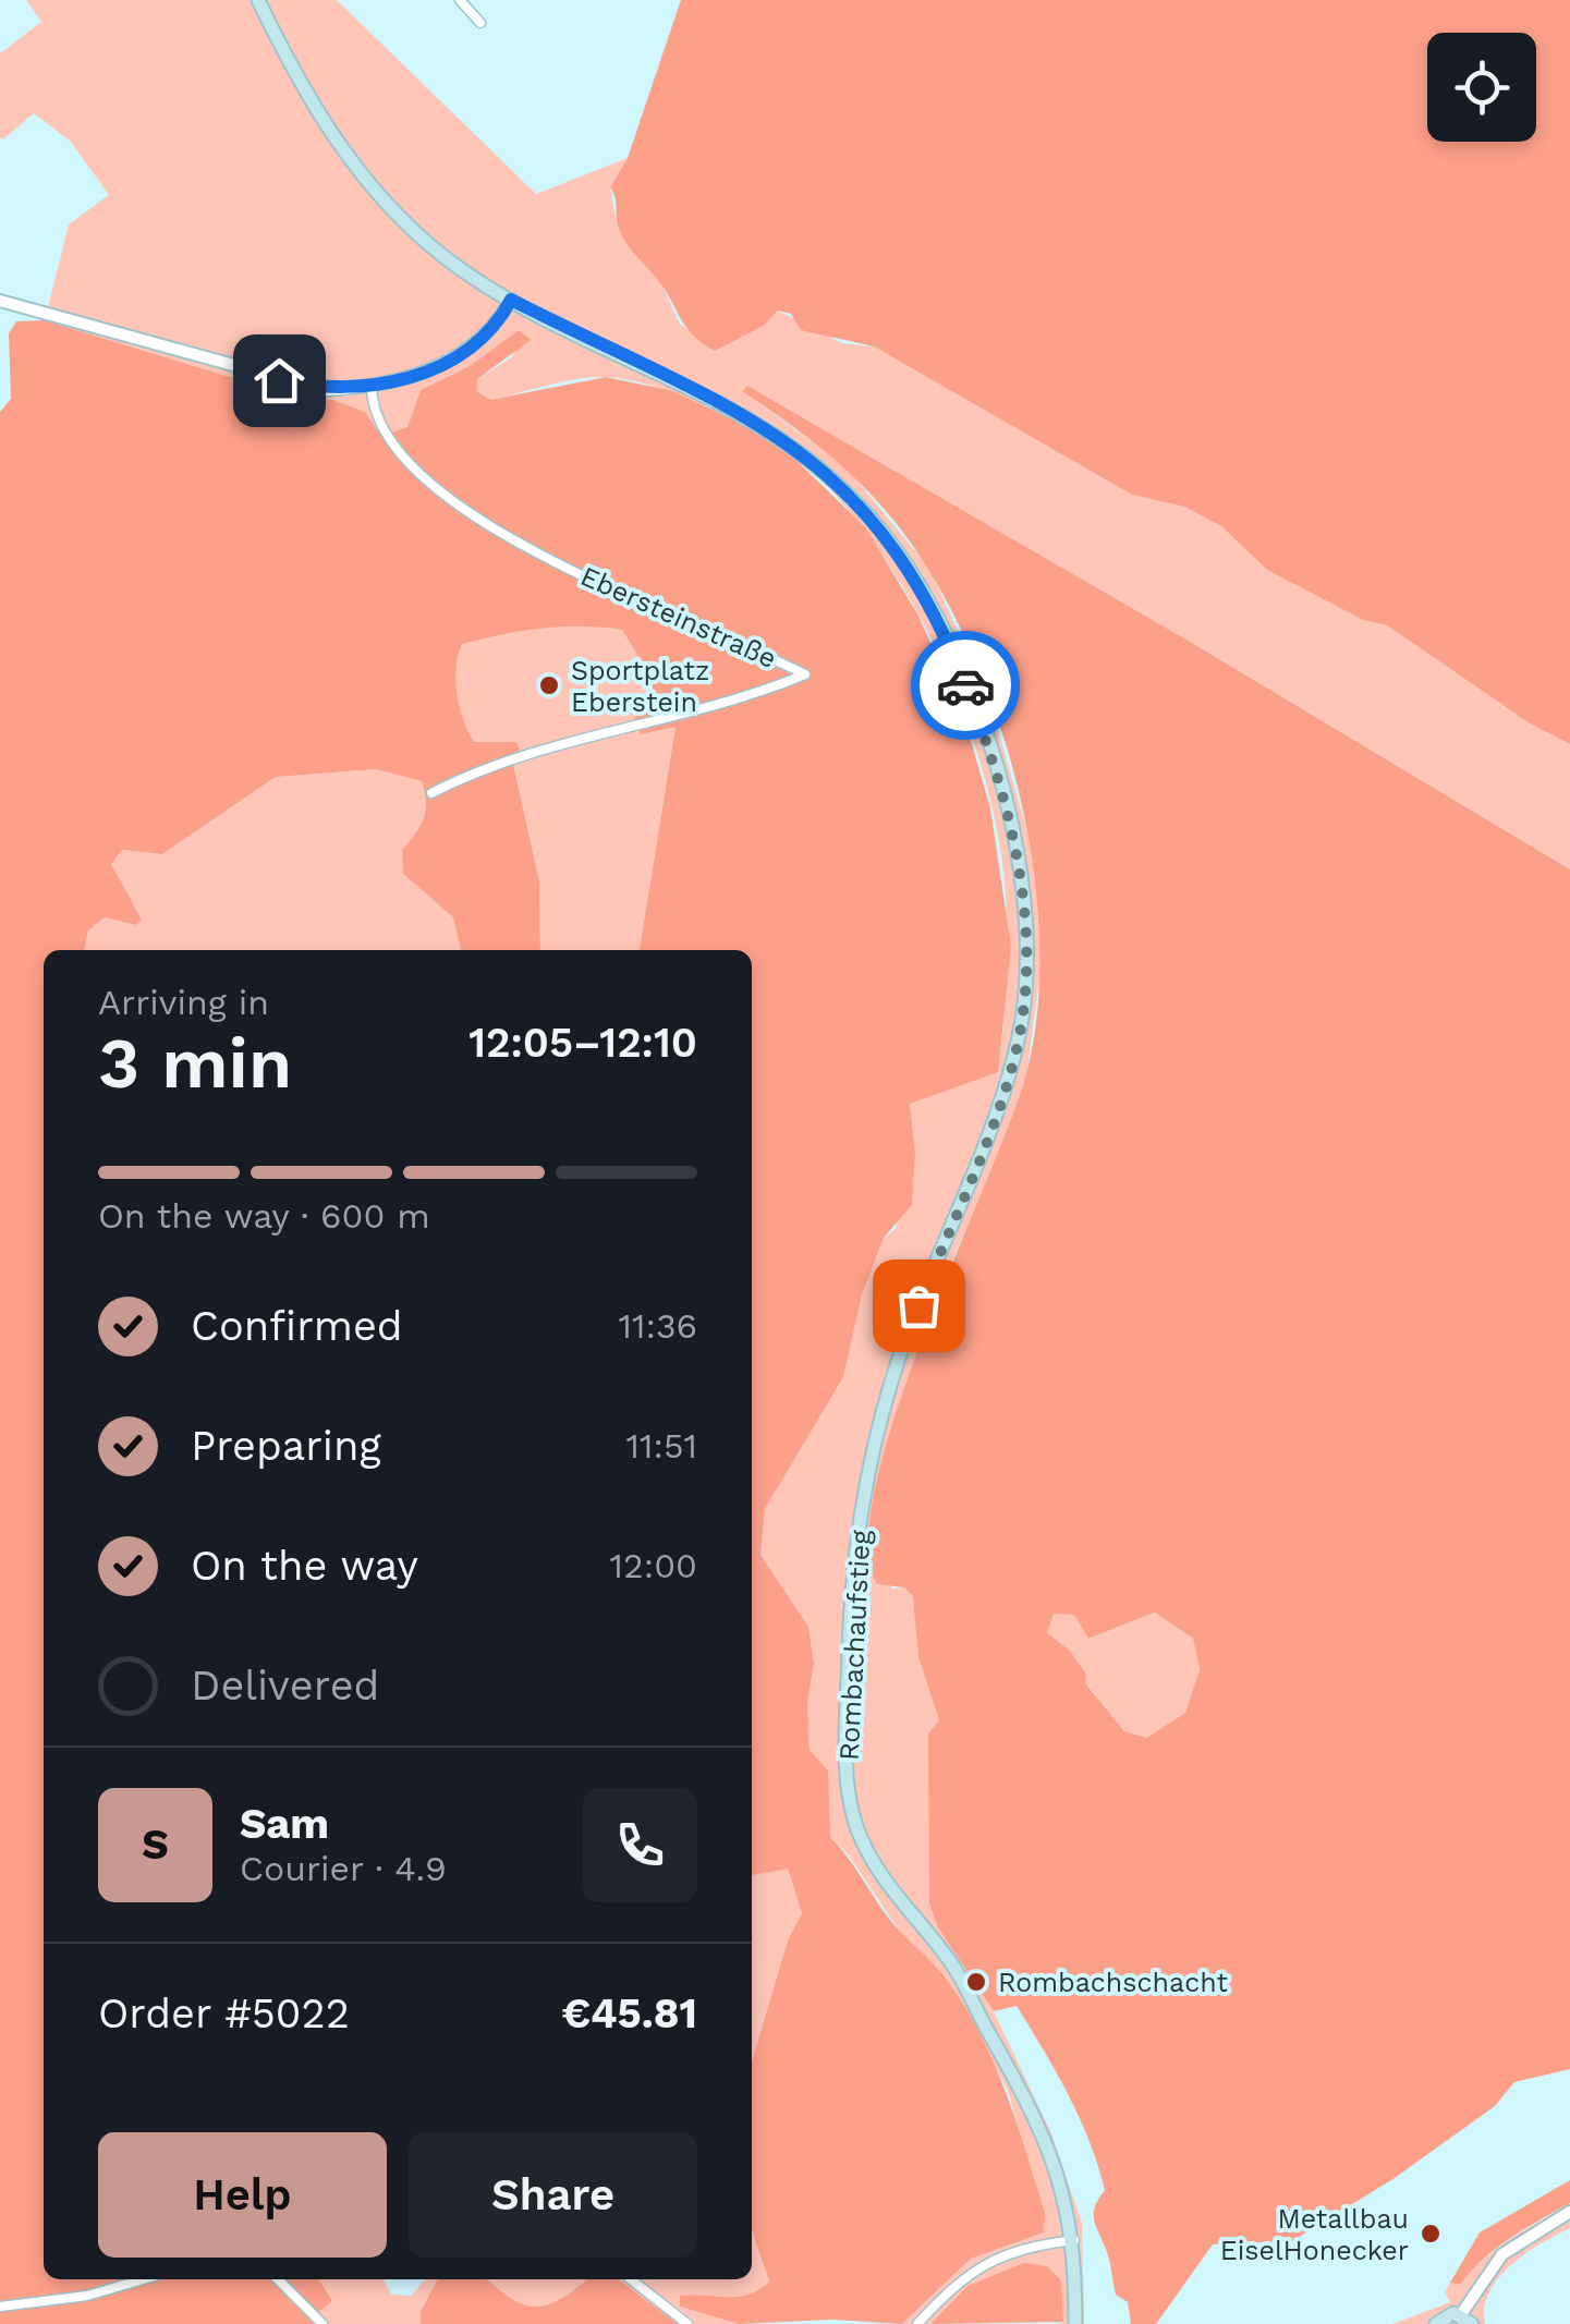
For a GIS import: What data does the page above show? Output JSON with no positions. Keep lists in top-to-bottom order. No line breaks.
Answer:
{"streets":{"main road":["Rombachaufstieg"],"street":["Ebersteinstraße"]},"places":["Sportplatz Eberstein","Rombachschacht","Metallbau EiselHonecker"],"page":{"heading":["3 min","Arriving in","12:05–12:10"],"panel":["Sam","Courier · 4.9","Order #5022","€45.81"],"bar":"On the way · 600 m","list":[["Confirmed","11:36"],["Preparing","11:51"],["On the way","12:00"],"Delivered"],"round":"S","buttons":["Help","Share"]}}
